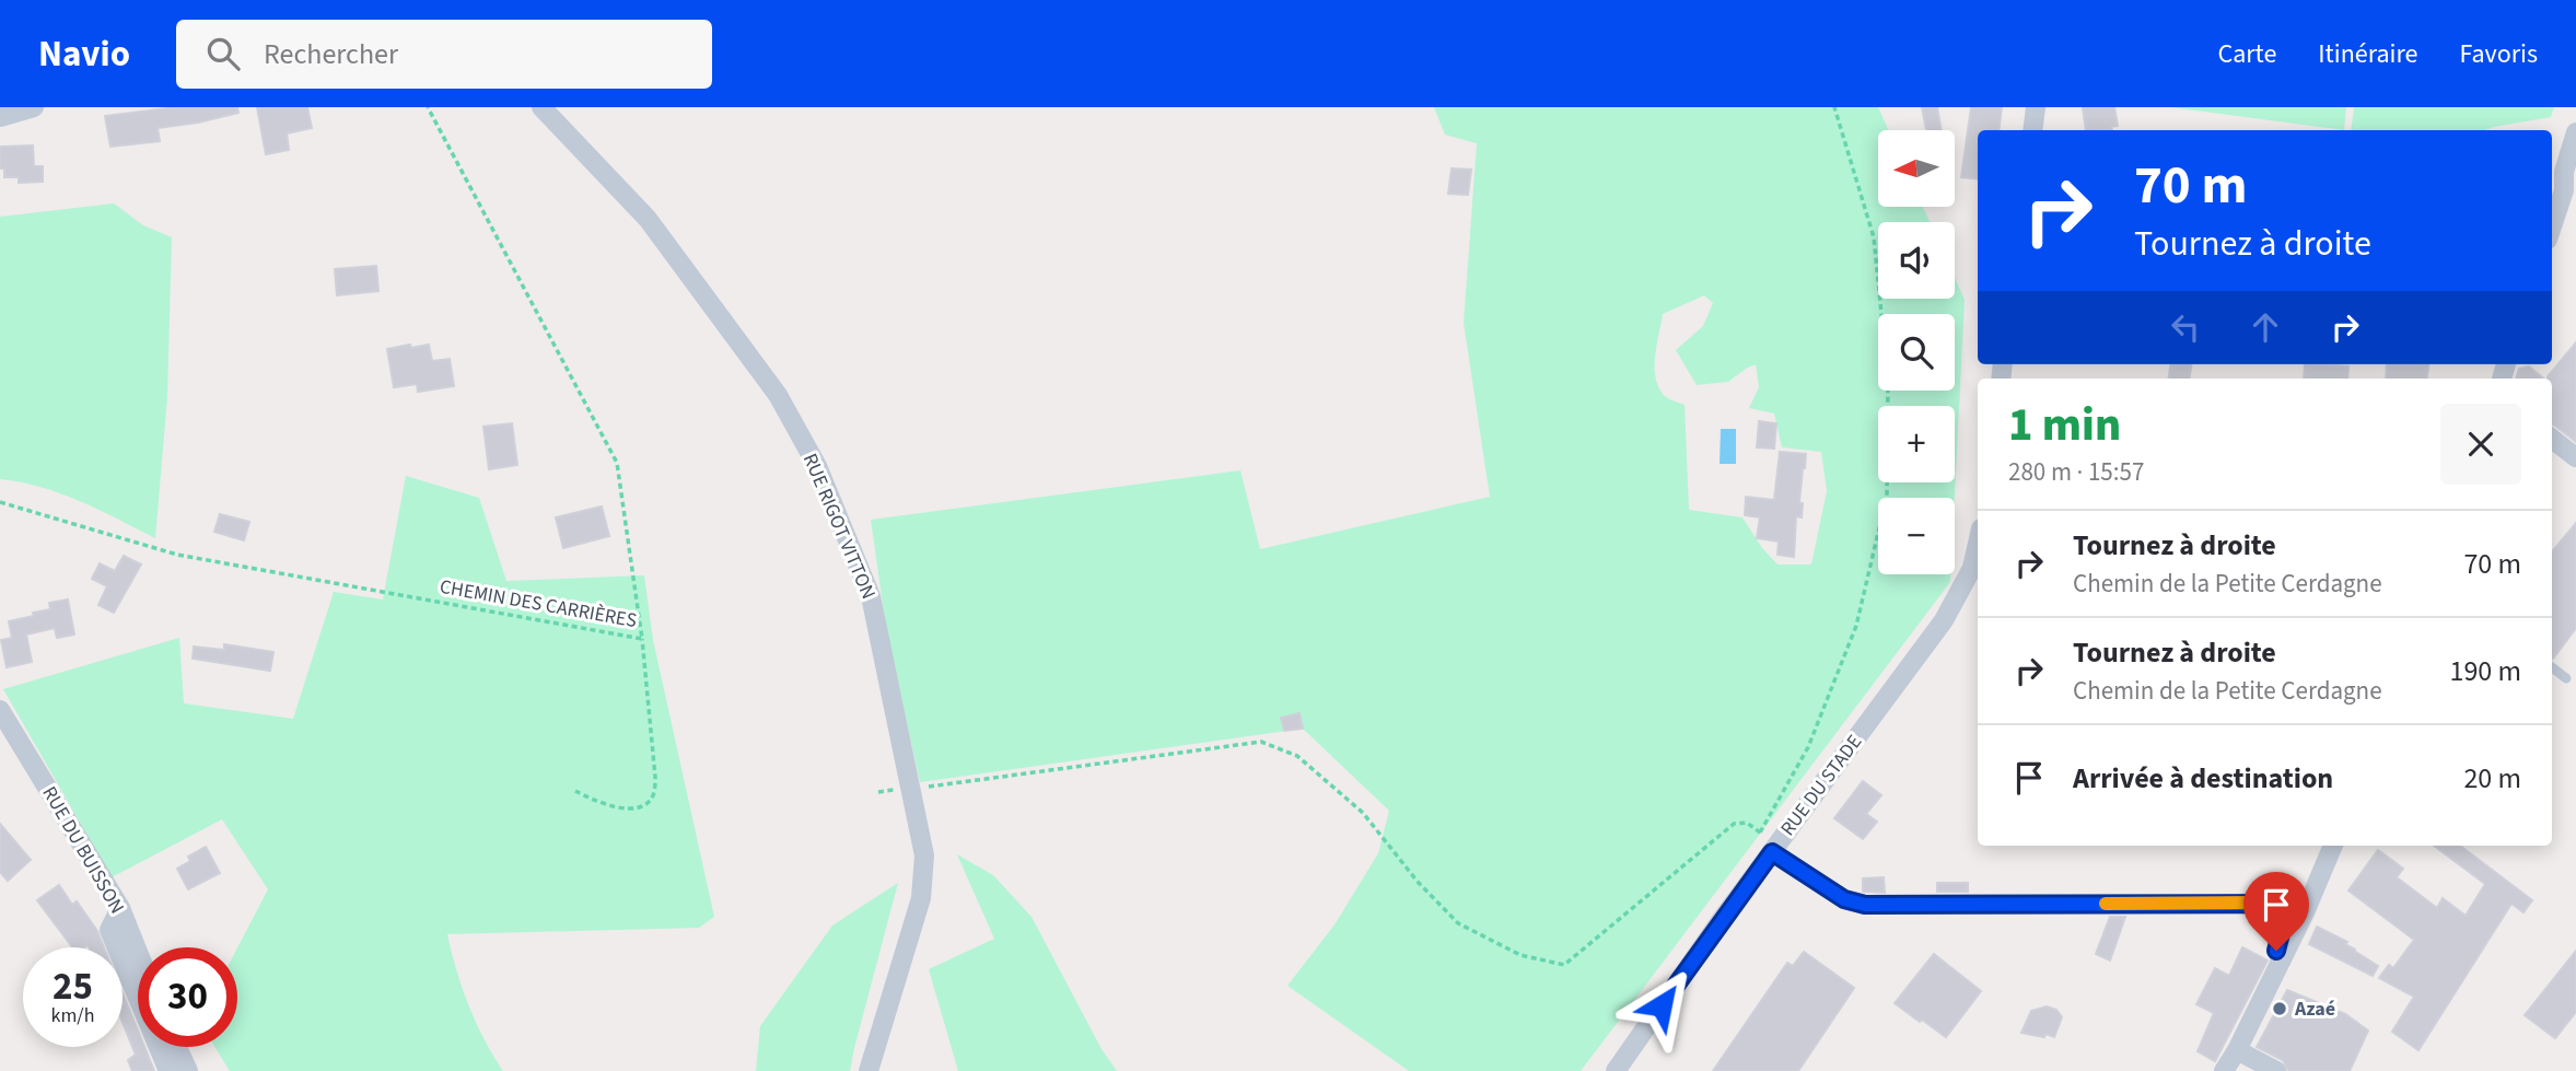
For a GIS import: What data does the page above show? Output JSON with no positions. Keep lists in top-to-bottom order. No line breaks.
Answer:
{"streets":{"street":["RUE RIGOT VITTON","RUE DU STADE","RUE DU BUISSON"],"path":["CHEMIN DES CARRIÈRES"]},"places":["Azaé"],"north":"left","page":{"header":"Navio","search":"Rechercher","nav":["Carte","Itinéraire","Favoris"],"map_buttons":["+","−"],"turn":["70 m","Tournez à droite"],"heading":["1 min","280 m · 15:57"],"list":[{"name":"Tournez à droite","note":"Chemin de la Petite Cerdagne","value":"70 m"},{"name":"Tournez à droite","note":"Chemin de la Petite Cerdagne","value":"190 m"},{"name":"Arrivée à destination","value":"20 m"}],"speed":"25 km/h","limit":"30"}}
